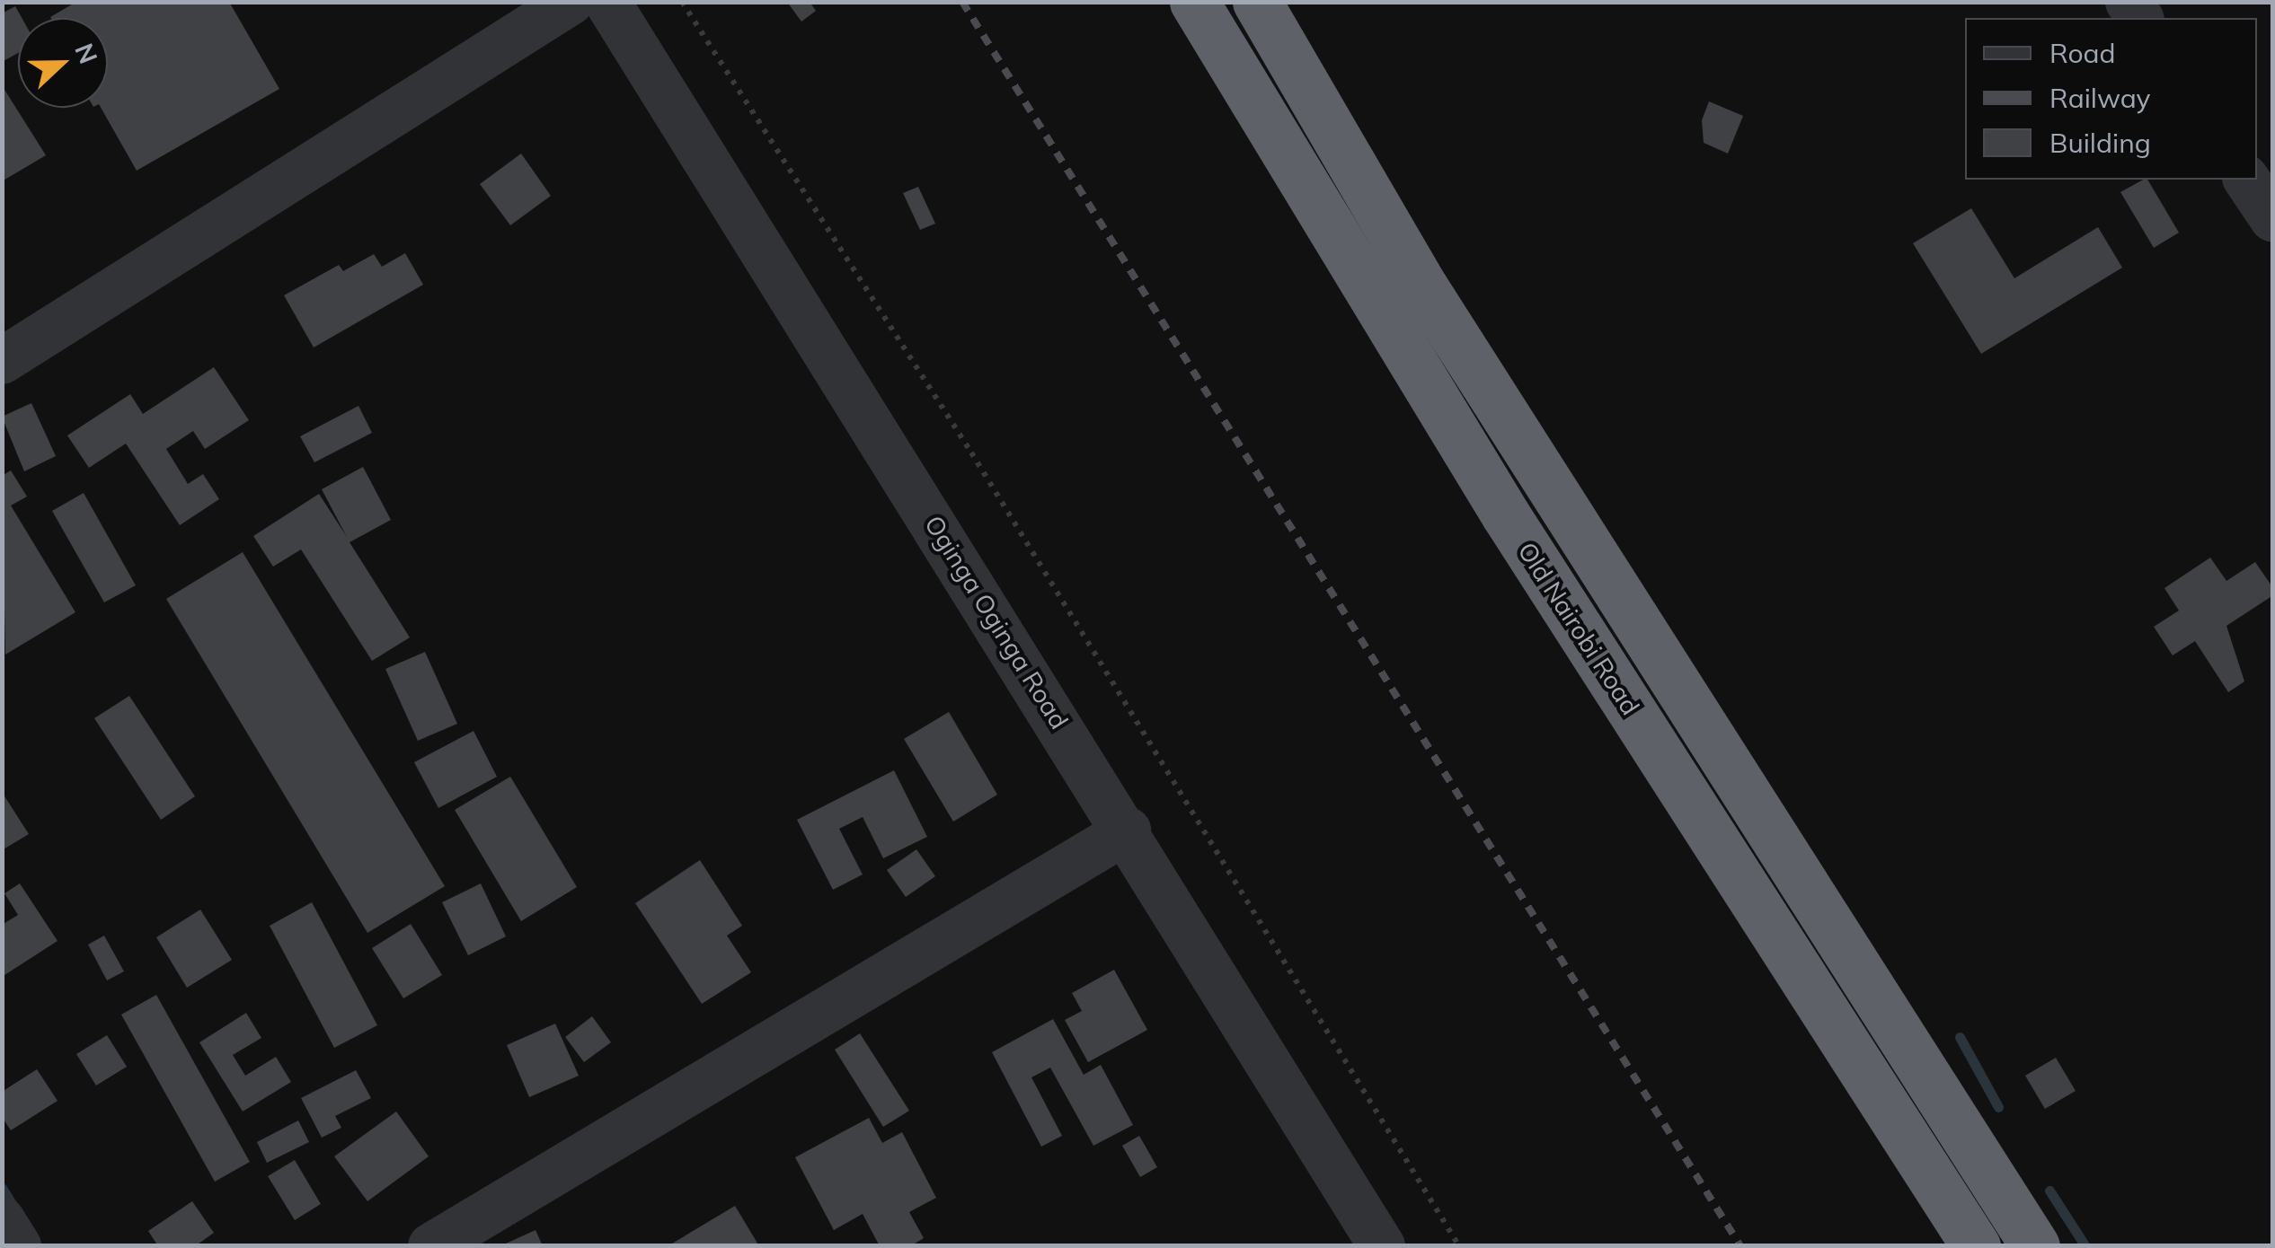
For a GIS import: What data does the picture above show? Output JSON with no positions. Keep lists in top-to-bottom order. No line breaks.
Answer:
{"streets":{"highway":["Old Nairobi Road"],"street":["Oginga Oginga Road"]},"legend":["Road","Railway","Building"],"north":"right"}
